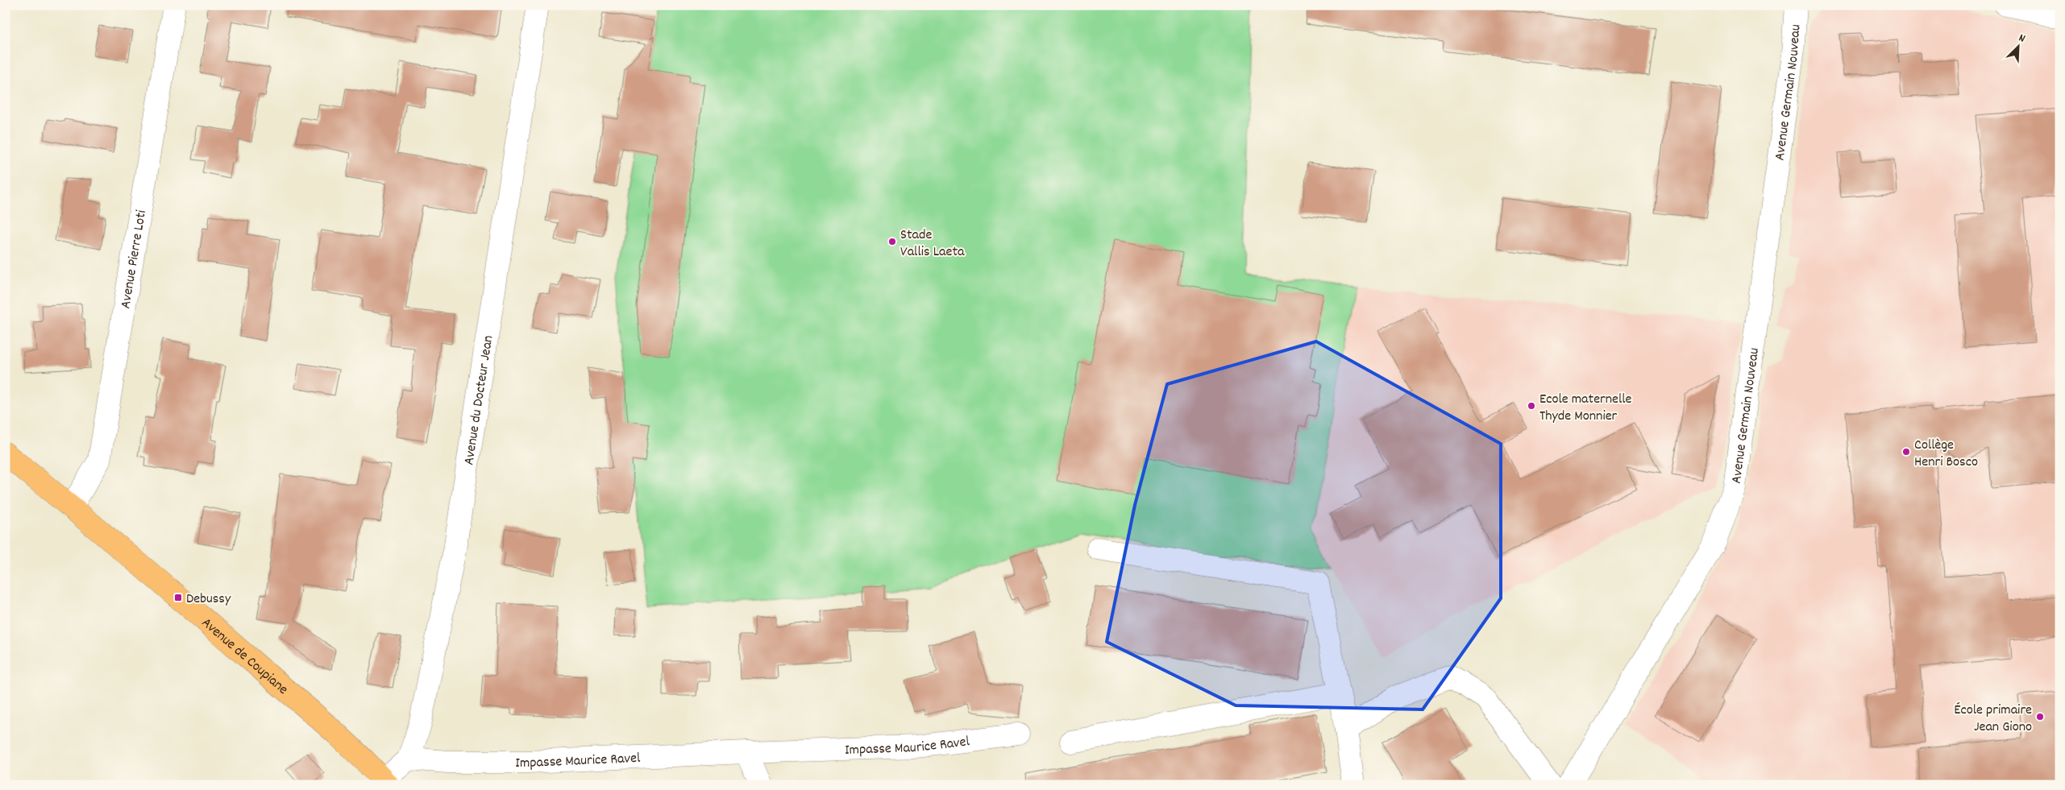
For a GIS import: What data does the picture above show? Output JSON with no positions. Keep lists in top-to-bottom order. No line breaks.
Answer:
{"streets":{"main road":["Avenue de Coupiane"],"street":["Avenue Germain Nouveau","Avenue Pierre Loti","Avenue du Docteur Jean","Impasse Maurice Ravel"]},"crossings":[["Avenue Pierre Loti","Avenue de Coupiane"],["Avenue du Docteur Jean","Impasse Maurice Ravel"]],"places":{"other":["Stade Vallis Laeta","Ecole maternelle Thyde Monnier","Collège Henri Bosco","École primaire Jean Giono"],"transit":["Debussy"]},"north":"top right"}
